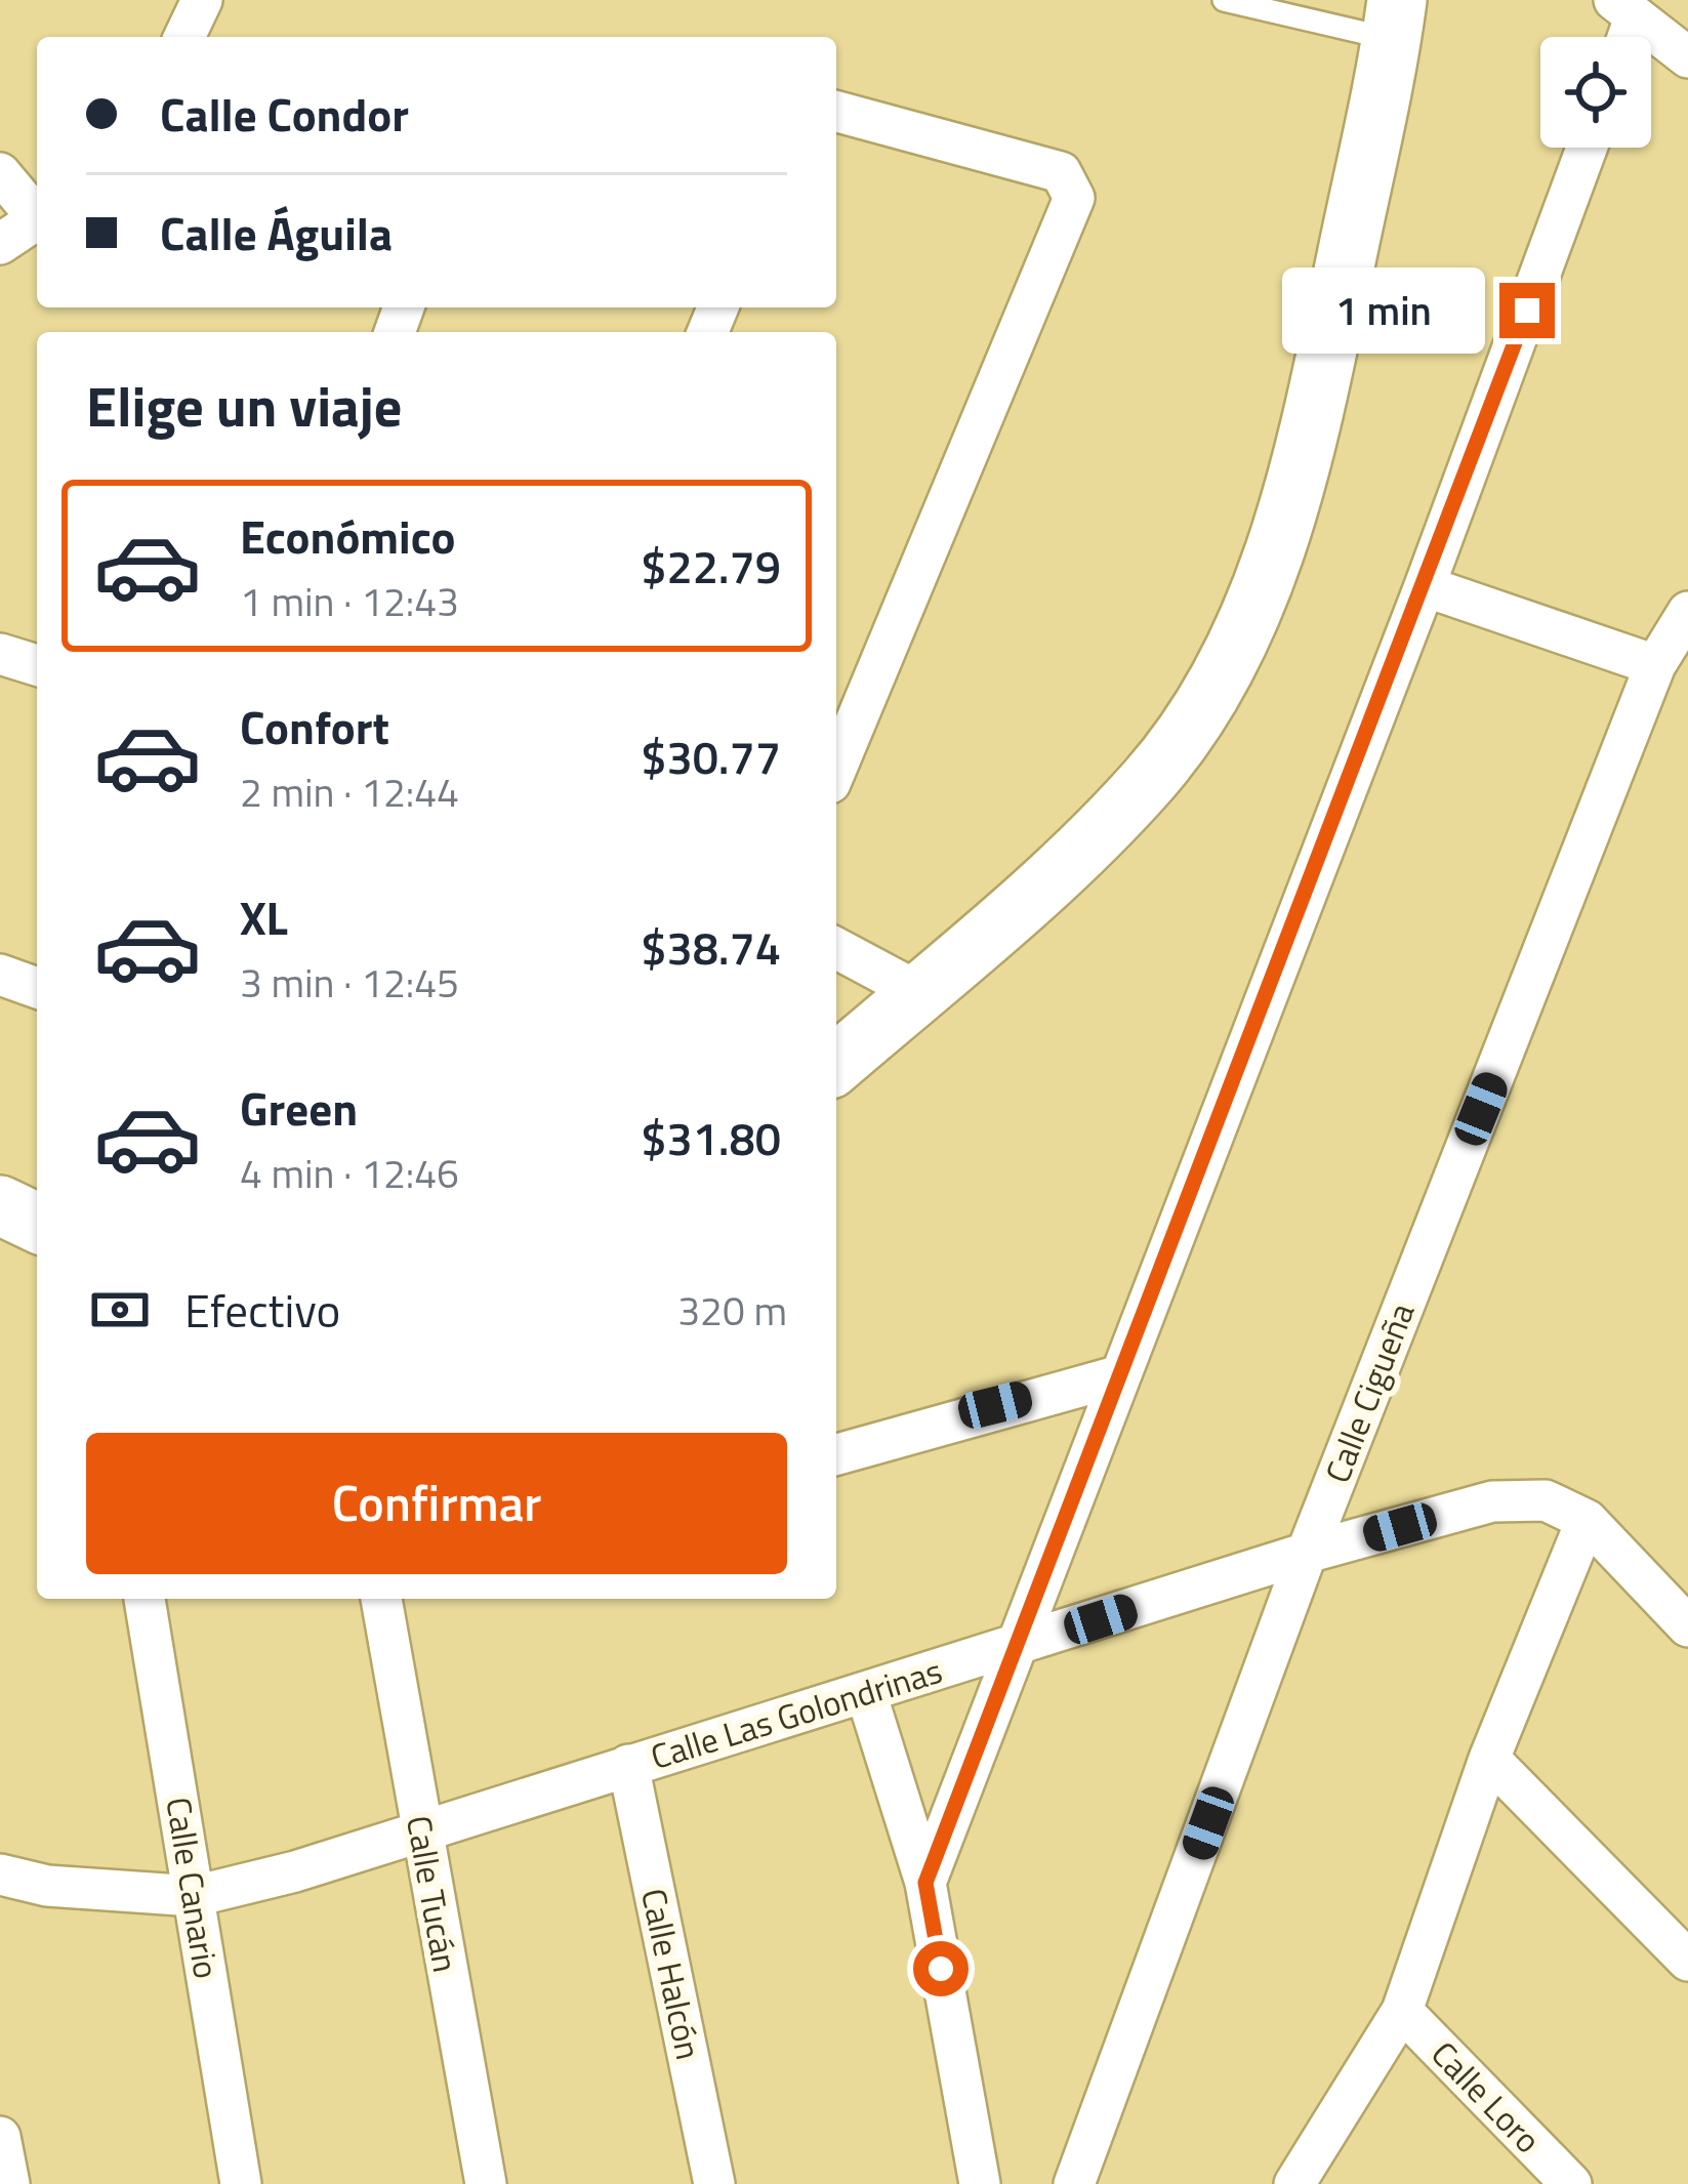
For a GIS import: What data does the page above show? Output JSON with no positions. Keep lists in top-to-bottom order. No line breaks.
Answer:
{"streets":{"street":["Calle Cigueña","Calle Las Golondrinas","Calle Canario","Calle Tucán","Calle Halcón","Calle Loro"]},"crossings":[["Calle Cigueña","Calle Las Golondrinas"],["Calle Las Golondrinas","Calle Canario"],["Calle Las Golondrinas","Calle Tucán"],["Calle Las Golondrinas","Calle Halcón"]],"page":{"banner":["Calle Condor","Calle Águila"],"bubble":"1 min","heading":"Elige un viaje","list":[{"name":"Económico","note":"1 min · 12:43","value":"$22.79"},{"name":"Confort","note":"2 min · 12:44","value":"$30.77"},{"name":"XL","note":"3 min · 12:45","value":"$38.74"},{"name":"Green","note":"4 min · 12:46","value":"$31.80"}],"pay":["Efectivo","320 m"],"buttons":"Confirmar"}}
